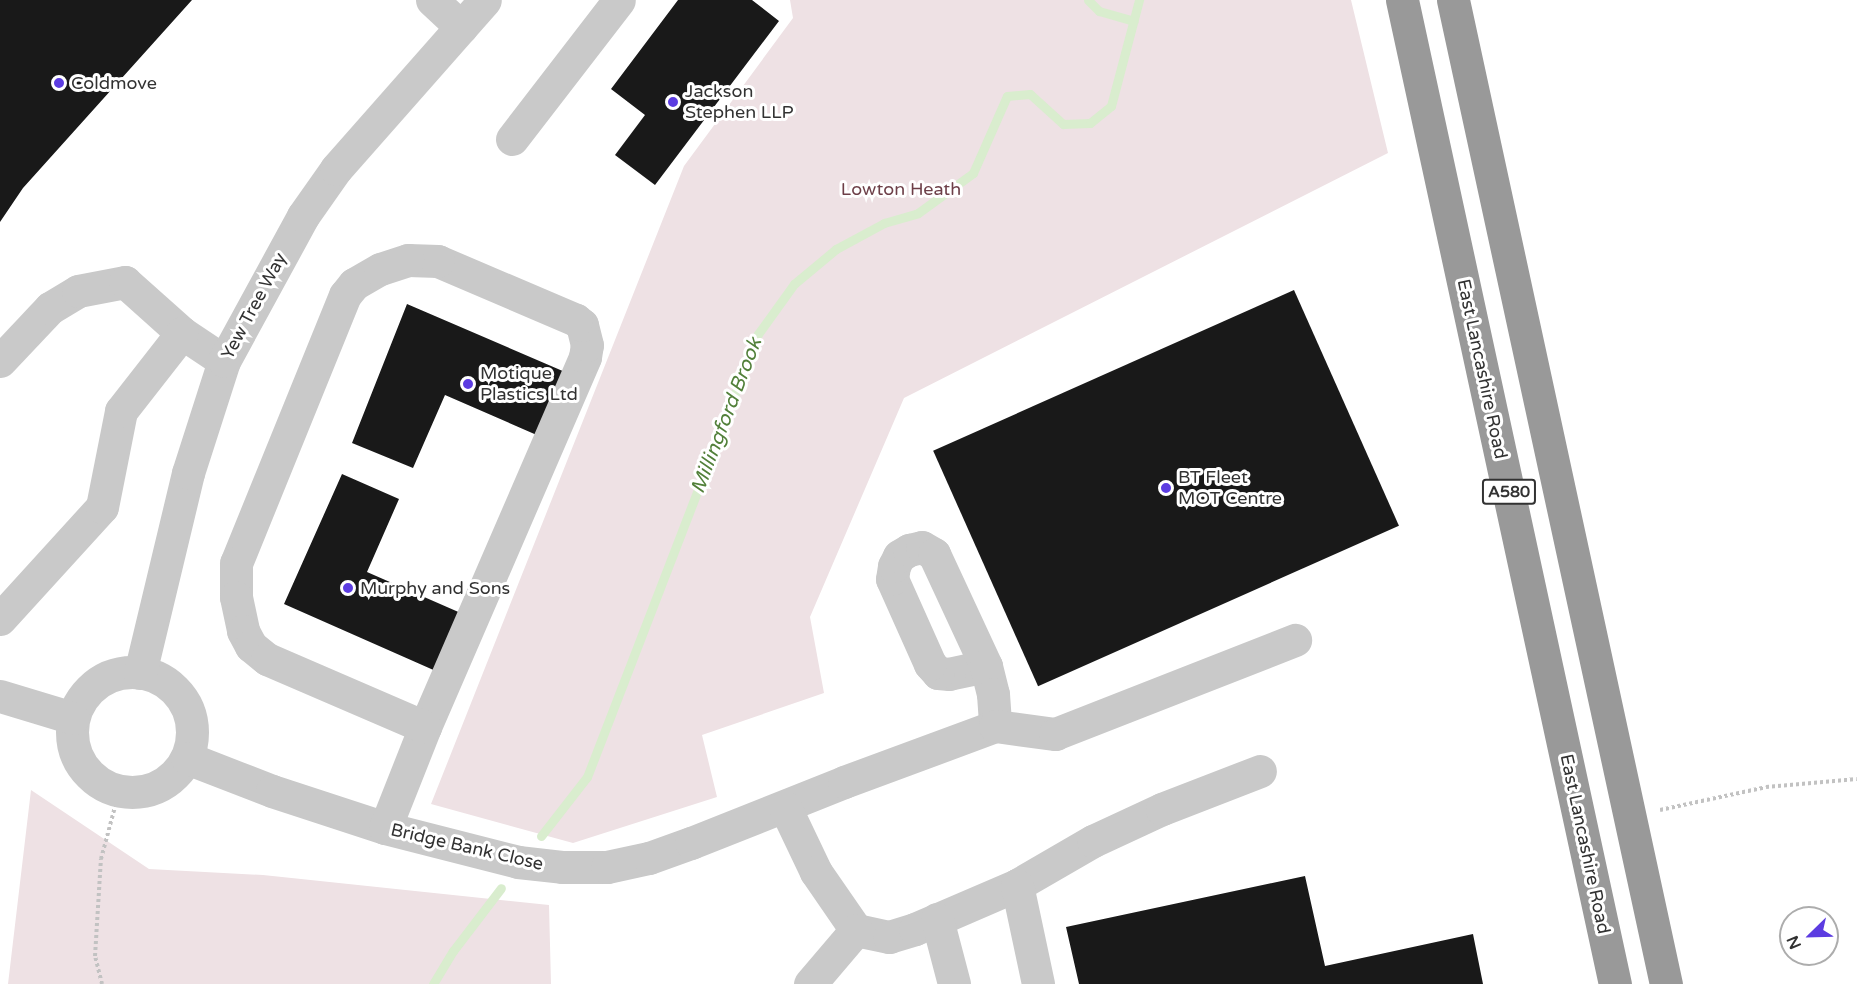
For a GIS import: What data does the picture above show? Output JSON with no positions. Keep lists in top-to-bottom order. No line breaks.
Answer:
{"streets":{"highway":["East Lancashire Road","A580"],"street":["Yew Tree Way","Bridge Bank Close"]},"crossings":[["Yew Tree Way","Bridge Bank Close"]],"water":["Millingford Brook"],"parks":["Lowton Heath"],"places":["Coldmove","Jackson Stephen LLP","Motique Plastics Ltd","BT Fleet MOT Centre","Murphy and Sons"],"north":"bottom left"}
